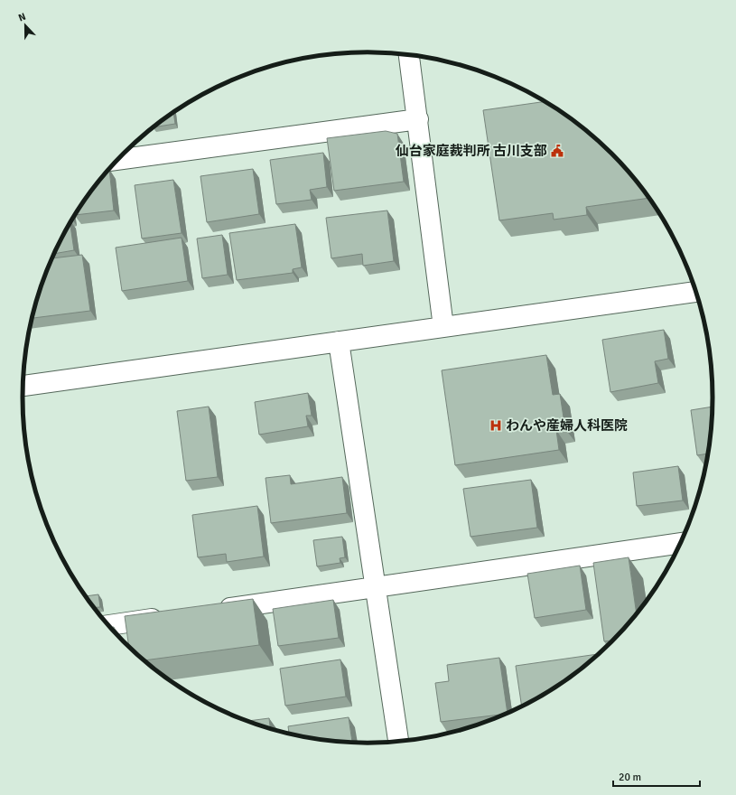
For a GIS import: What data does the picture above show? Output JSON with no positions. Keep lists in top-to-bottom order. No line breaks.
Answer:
{"places":{"public building":["仙台家庭裁判所 古川支部"],"hospital":["わんや産婦人科医院"]},"scale_bar":"20 m","north":"top"}
